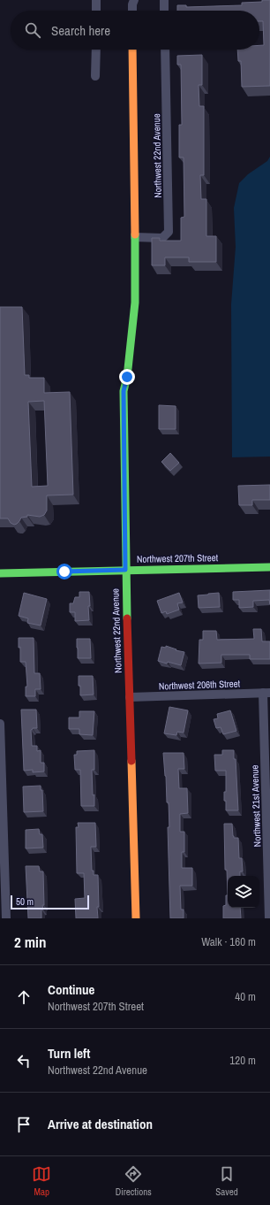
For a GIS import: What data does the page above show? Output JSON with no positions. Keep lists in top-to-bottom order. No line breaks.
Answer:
{"streets":{"street":["Northwest 22nd Avenue","Northwest 207th Street","Northwest 206th Street","Northwest 21st Avenue"]},"crossings":[["Northwest 22nd Avenue","Northwest 207th Street"],["Northwest 22nd Avenue","Northwest 206th Street"],["Northwest 206th Street","Northwest 21st Avenue"]],"scale_bar":"50 m","page":{"search":"Search here","scale":"50 m","heading":["2 min","Walk · 160 m"],"list":[["Continue","Northwest 207th Street","40 m"],["Turn left","Northwest 22nd Avenue","120 m"],"Arrive at destination"],"nav":["Map","Directions","Saved"]}}
